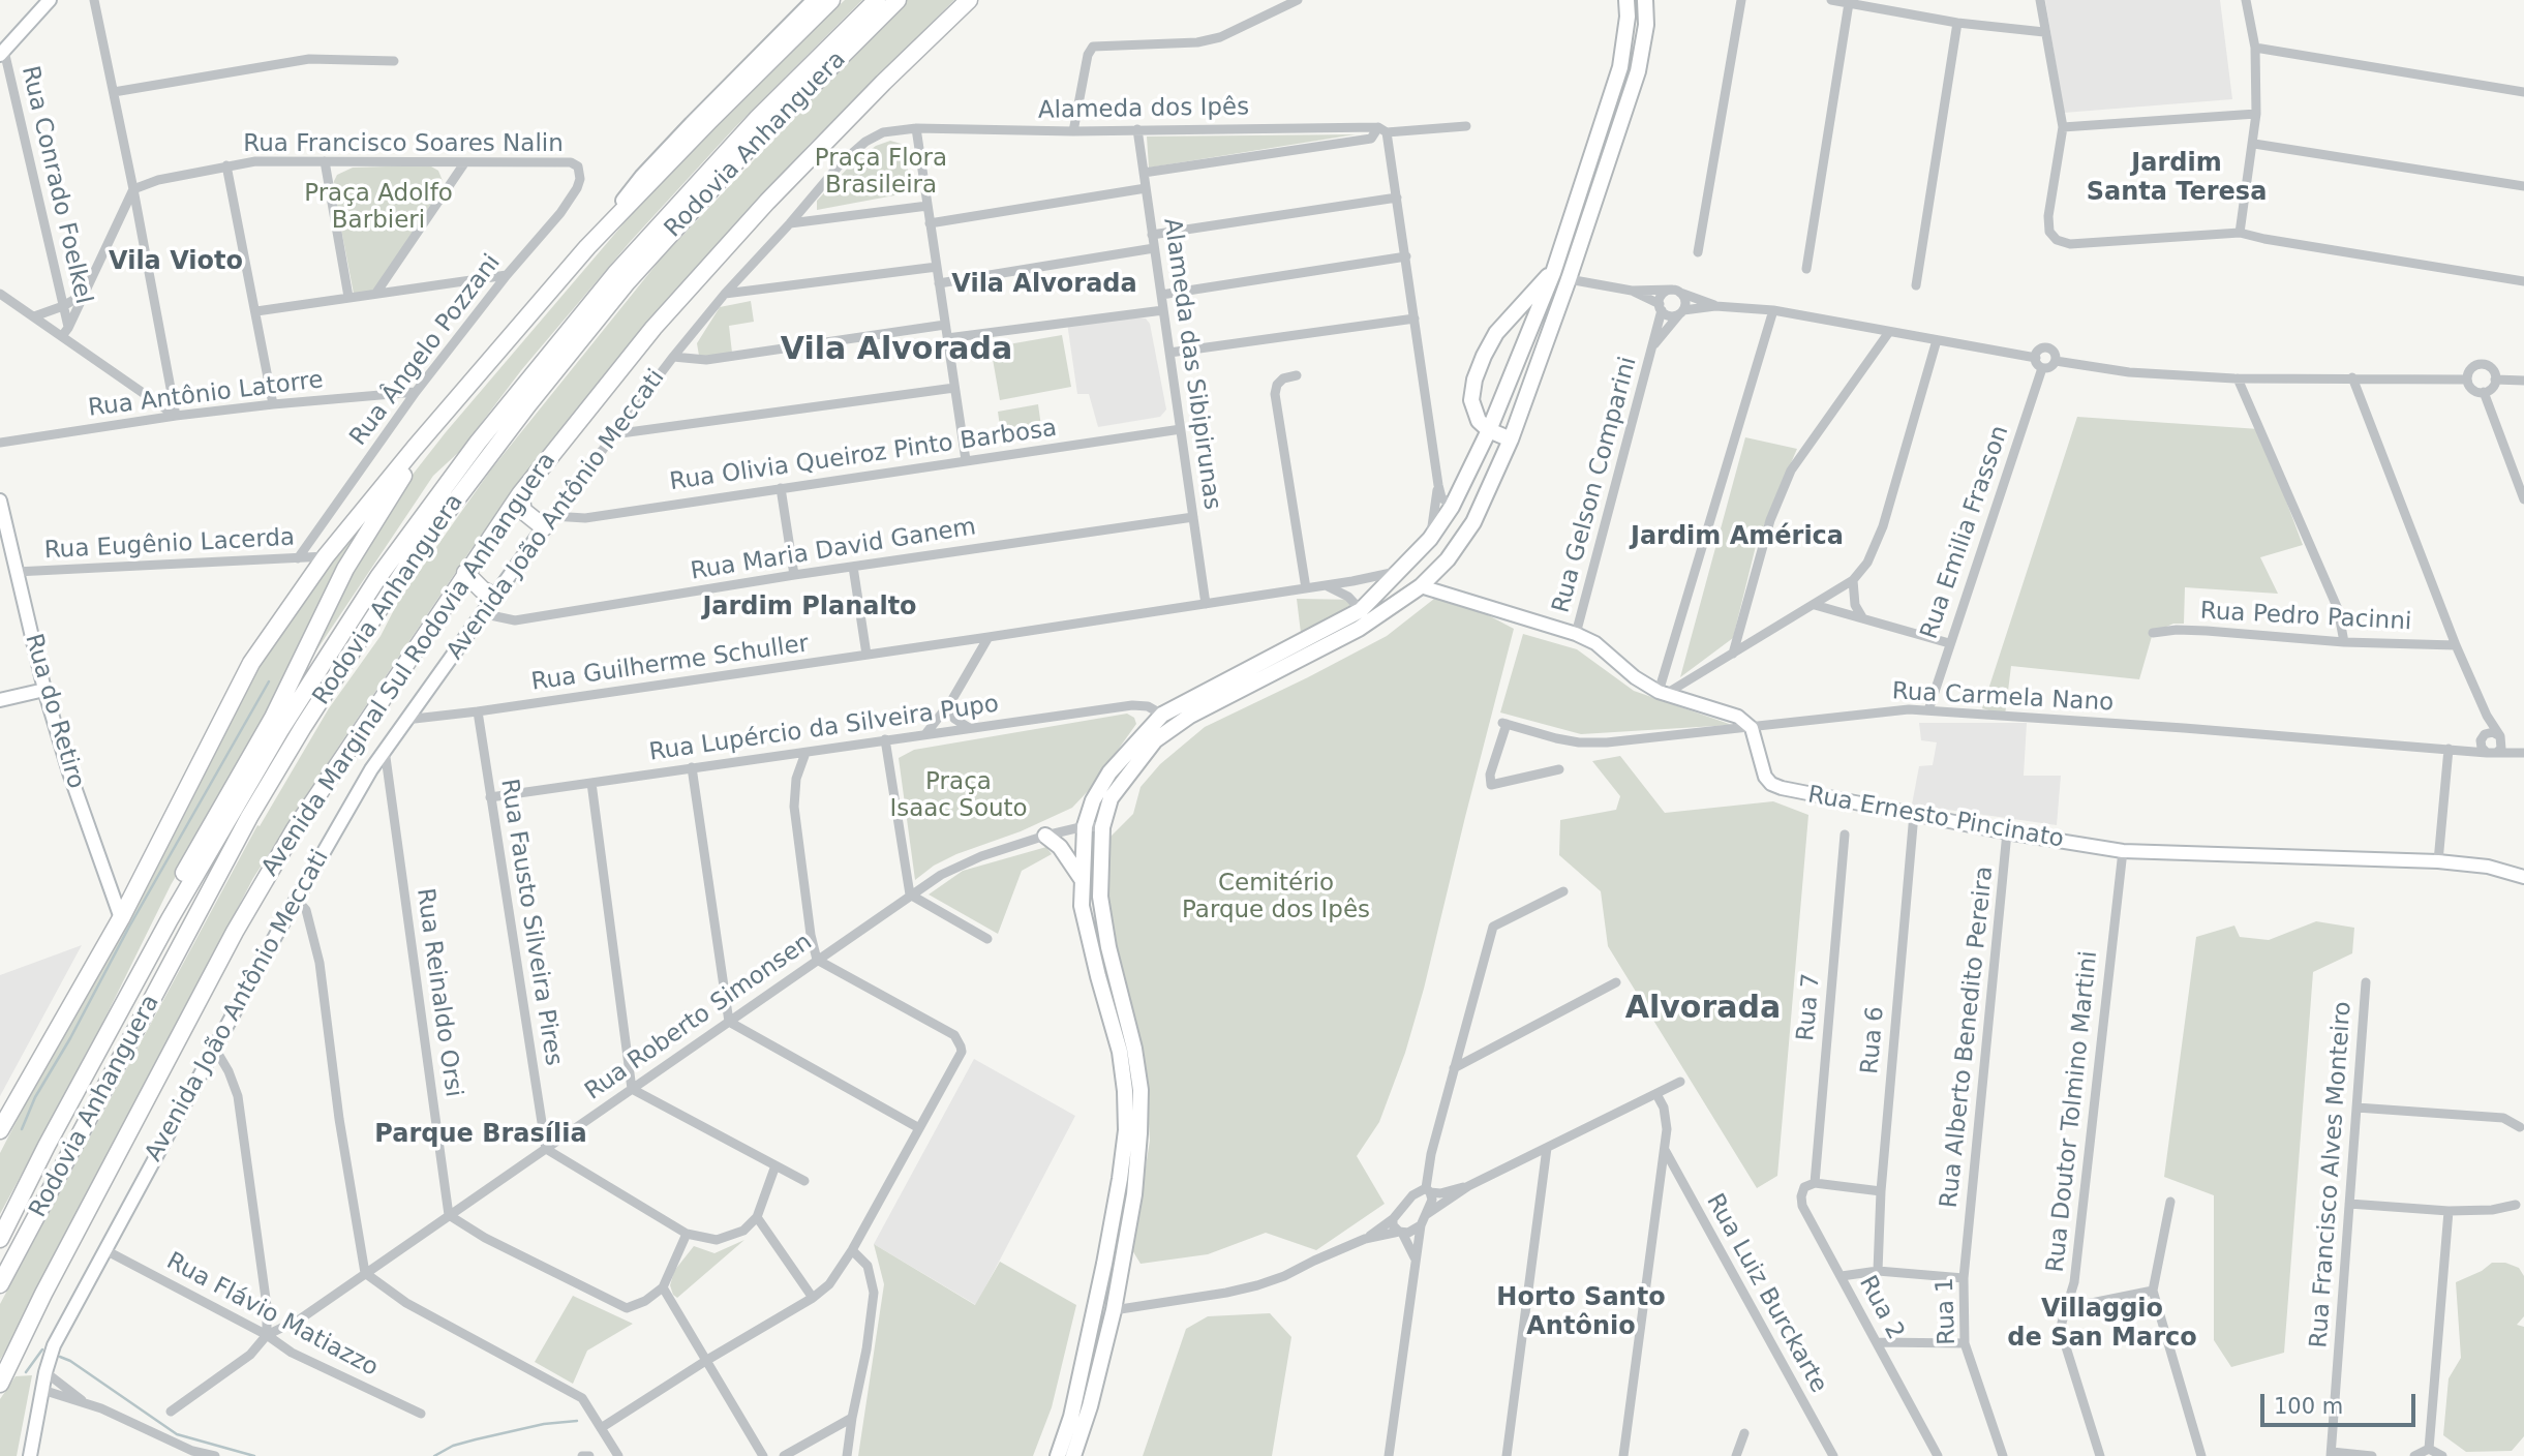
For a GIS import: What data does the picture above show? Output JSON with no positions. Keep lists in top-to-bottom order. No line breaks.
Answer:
{"streets":{"highway":["Rodovia Anhanguera","Avenida Marginal Sul Rodovia Anhanguera"],"main road":["Avenida João Antônio Meccati","Rua do Retiro","Rua Ernesto Pincinato"],"street":["Alameda dos Ipês","Rua Francisco Soares Nalin","Rua Conrado Foelkel","Rua Ângelo Pozzani","Alameda das Sibipirunas","Rua Antônio Latorre","Rua Olivia Queiroz Pinto Barbosa","Rua Gelson Comparini","Rua Emilia Frasson","Rua Eugênio Lacerda","Rua Maria David Ganem","Rua Pedro Pacinni","Rua Guilherme Schuller","Rua Carmela Nano","Rua Lupércio da Silveira Pupo","Rua Fausto Silveira Pires","Rua Reinaldo Orsi","Rua 7","Rua Roberto Simonsen","Rua Alberto Benedito Pereira","Rua 6","Rua Doutor Tolmino Martini","Rua Francisco Alves Monteiro","Rua Luiz Burckarte","Rua 2","Rua 1","Rua Flávio Matiazzo"]},"crossings":[["Alameda dos Ipês","Alameda das Sibipirunas"],["Alameda dos Ipês","Avenida João Antônio Meccati"],["Rua Francisco Soares Nalin","Rua Ângelo Pozzani"],["Rua Ângelo Pozzani","Rua Antônio Latorre"],["Rua Ângelo Pozzani","Rua Eugênio Lacerda"],["Alameda das Sibipirunas","Rua Olivia Queiroz Pinto Barbosa"],["Alameda das Sibipirunas","Rua Maria David Ganem"],["Alameda das Sibipirunas","Rua Guilherme Schuller"],["Rua Olivia Queiroz Pinto Barbosa","Avenida João Antônio Meccati"],["Avenida João Antônio Meccati","Rua Maria David Ganem"],["Avenida João Antônio Meccati","Rua Guilherme Schuller"],["Avenida João Antônio Meccati","Rua Reinaldo Orsi"],["Avenida João Antônio Meccati","Rua Flávio Matiazzo"],["Rua Emilia Frasson","Rua Carmela Nano"],["Rua Eugênio Lacerda","Rua do Retiro"],["Rua Guilherme Schuller","Rua Fausto Silveira Pires"],["Rua Carmela Nano","Rua Ernesto Pincinato"],["Rua Lupércio da Silveira Pupo","Rua Fausto Silveira Pires"],["Rua Ernesto Pincinato","Rua Alberto Benedito Pereira"],["Rua Ernesto Pincinato","Rua 6"],["Rua Ernesto Pincinato","Rua Doutor Tolmino Martini"],["Rua Fausto Silveira Pires","Rua Roberto Simonsen"],["Rua Reinaldo Orsi","Rua Roberto Simonsen"],["Rua 7","Rua 2"],["Rua Roberto Simonsen","Rua Flávio Matiazzo"],["Rua Alberto Benedito Pereira","Rua 1"]],"districts":["Jardim Santa Teresa","Vila Vioto","Vila Alvorada","Vila Alvorada","Jardim América","Jardim Planalto","Alvorada","Parque Brasília","Horto Santo Antônio","Villaggio de San Marco"],"parks":["Praça Flora Brasileira","Praça Adolfo Barbieri","Praça Isaac Souto","Cemitério Parque dos Ipês"],"scale_bar":"100 m"}
